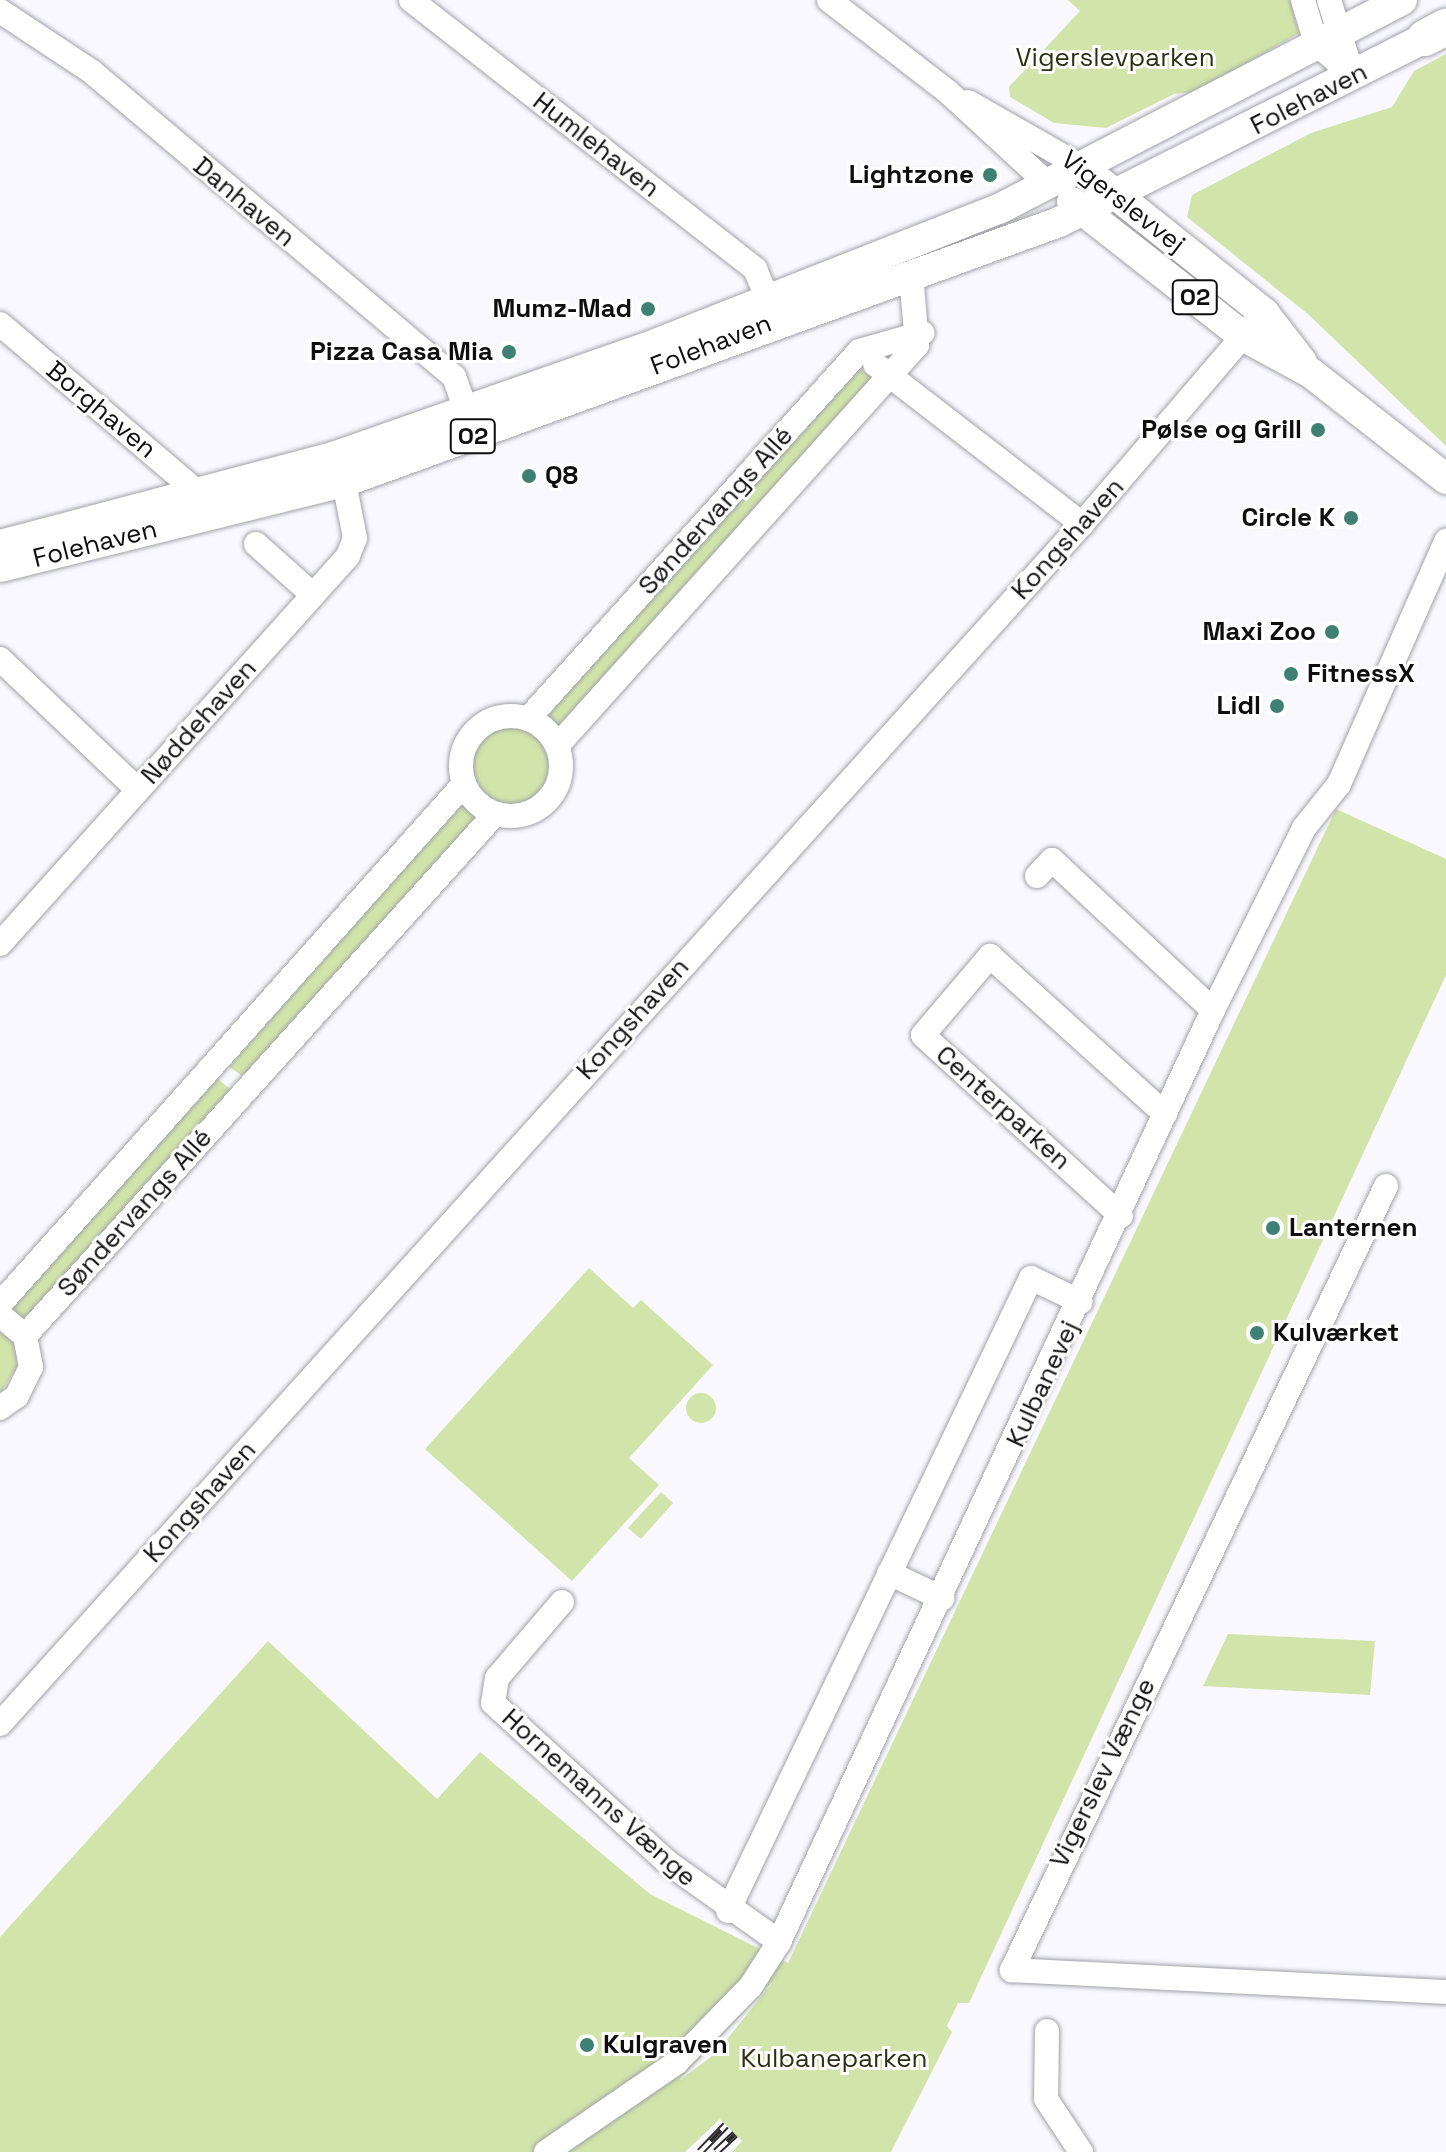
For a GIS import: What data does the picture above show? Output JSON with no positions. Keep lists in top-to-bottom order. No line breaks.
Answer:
{"streets":{"main road":["Folehaven","Vigerslevvej","O2"],"street":["Humlehaven","Danhaven","Borghaven","Søndervangs Allé","Kongshaven","Nøddehaven","Centerparken","Kulbanevej","Vigerslev Vænge","Hornemanns Vænge"]},"crossings":[["Folehaven","Humlehaven"],["Folehaven","Danhaven"],["Folehaven","Vigerslevvej"],["Folehaven","Borghaven"],["Folehaven","Nøddehaven"],["Vigerslevvej","Kongshaven"],["Centerparken","Kulbanevej"],["Kulbanevej","Hornemanns Vænge"]],"parks":["Vigerslevparken","Kulbaneparken"],"places":["Lightzone","Mumz-Mad","Pizza Casa Mia","Pølse og Grill","Q8","Circle K","Maxi Zoo","FitnessX","Lidl","Lanternen","Kulværket","Kulgraven"]}
